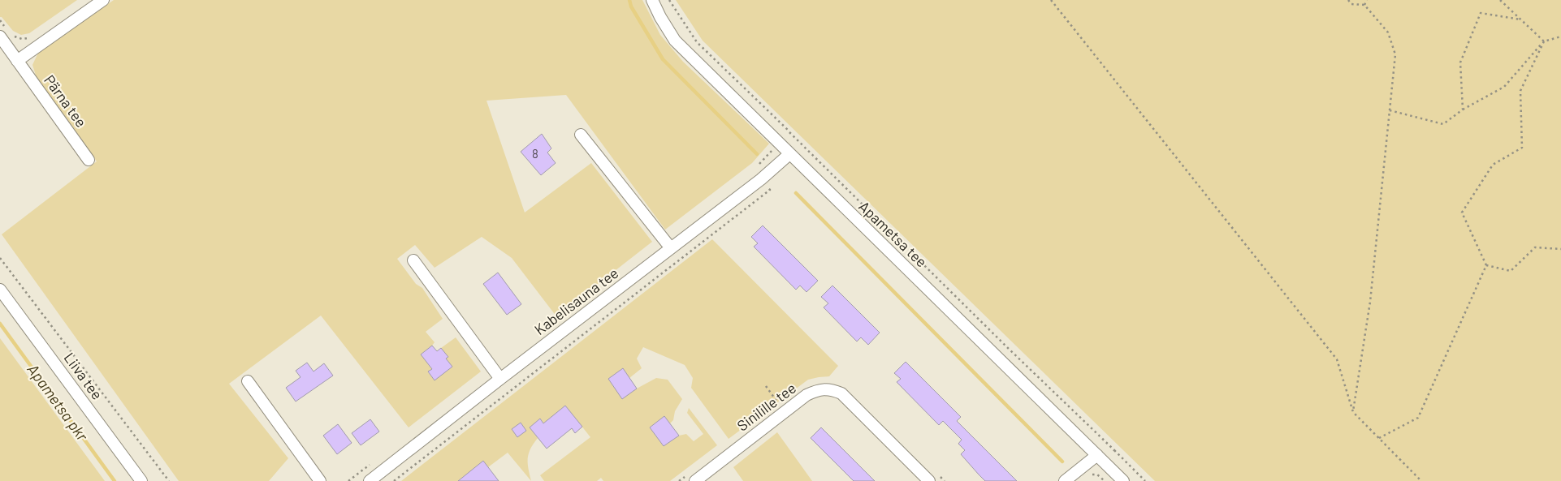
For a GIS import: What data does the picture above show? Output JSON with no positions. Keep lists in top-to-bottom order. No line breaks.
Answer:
{"streets":{"street":["Pärna tee","Apametsa tee","Kabelisauna tee","Liiva tee","Sinilille tee"]},"crossings":[["Apametsa tee","Kabelisauna tee"]],"water":["Apametsa pkr"],"house_numbers":["8"]}
